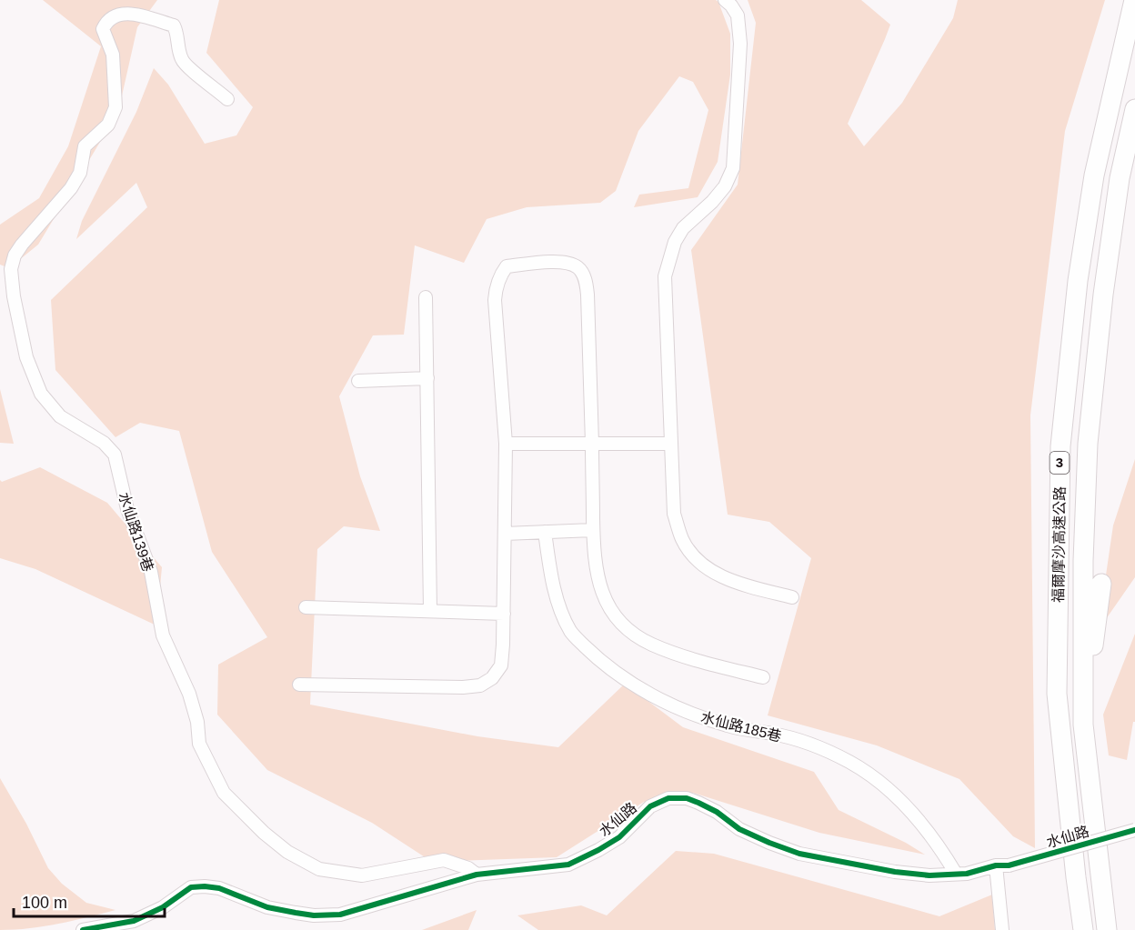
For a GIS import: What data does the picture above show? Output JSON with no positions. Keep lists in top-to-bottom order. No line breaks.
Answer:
{"streets":{"highway":["3","福爾摩沙高速公路"],"street":["水仙路139巷","水仙路185巷","水仙路"]},"crossings":[["水仙路139巷","水仙路"],["水仙路185巷","水仙路"]],"scale_bar":"100 m"}
